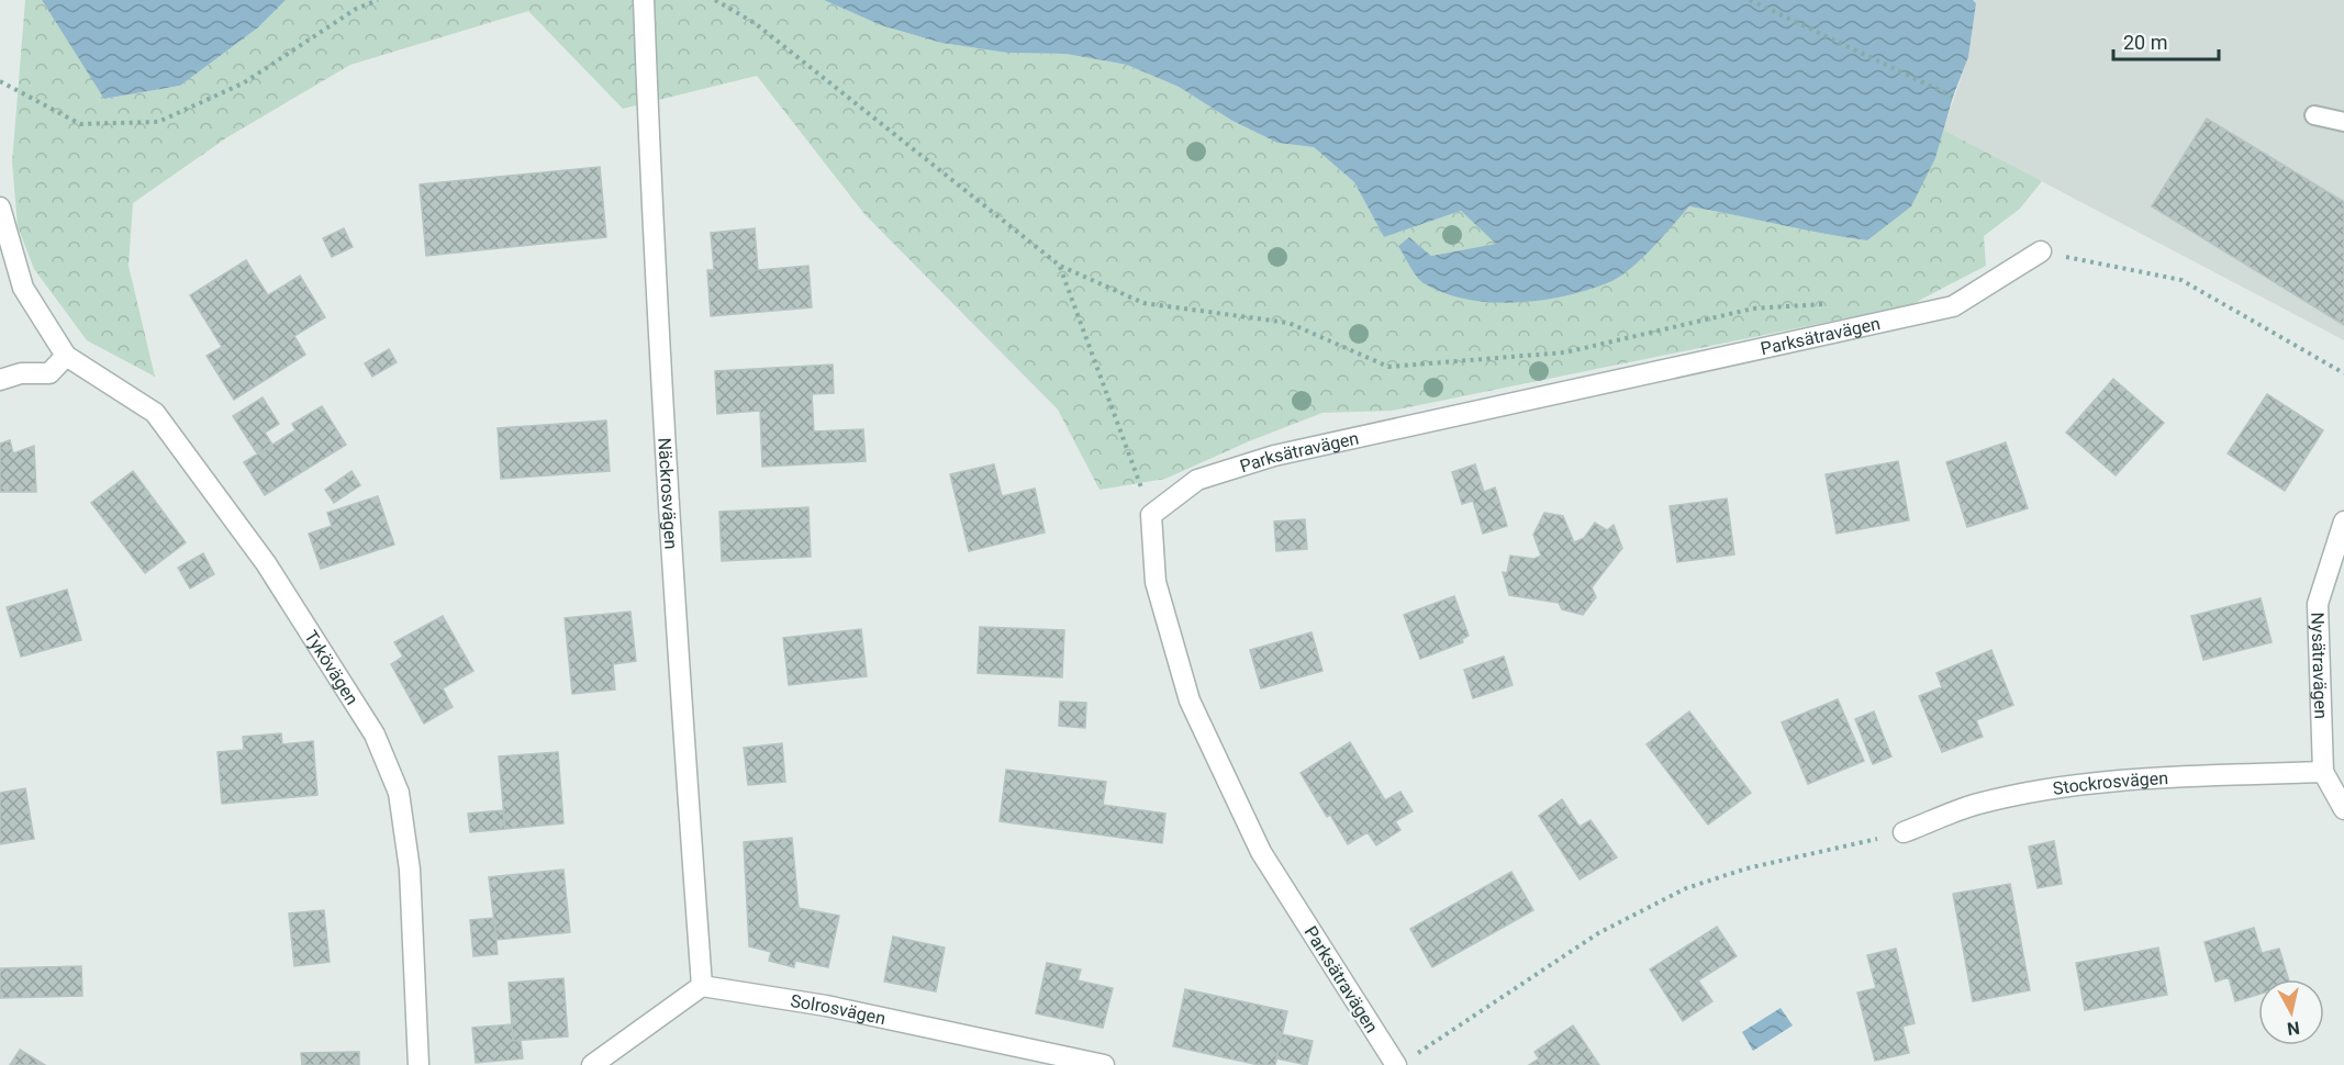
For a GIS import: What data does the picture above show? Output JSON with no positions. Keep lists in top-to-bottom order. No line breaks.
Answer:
{"streets":{"street":["Parksätravägen","Näckrosvägen","Nysätravägen","Tykövägen","Stockrosvägen","Solrosvägen"]},"crossings":[["Näckrosvägen","Solrosvägen"],["Nysätravägen","Stockrosvägen"]],"scale_bar":"20 m","north":"bottom"}
